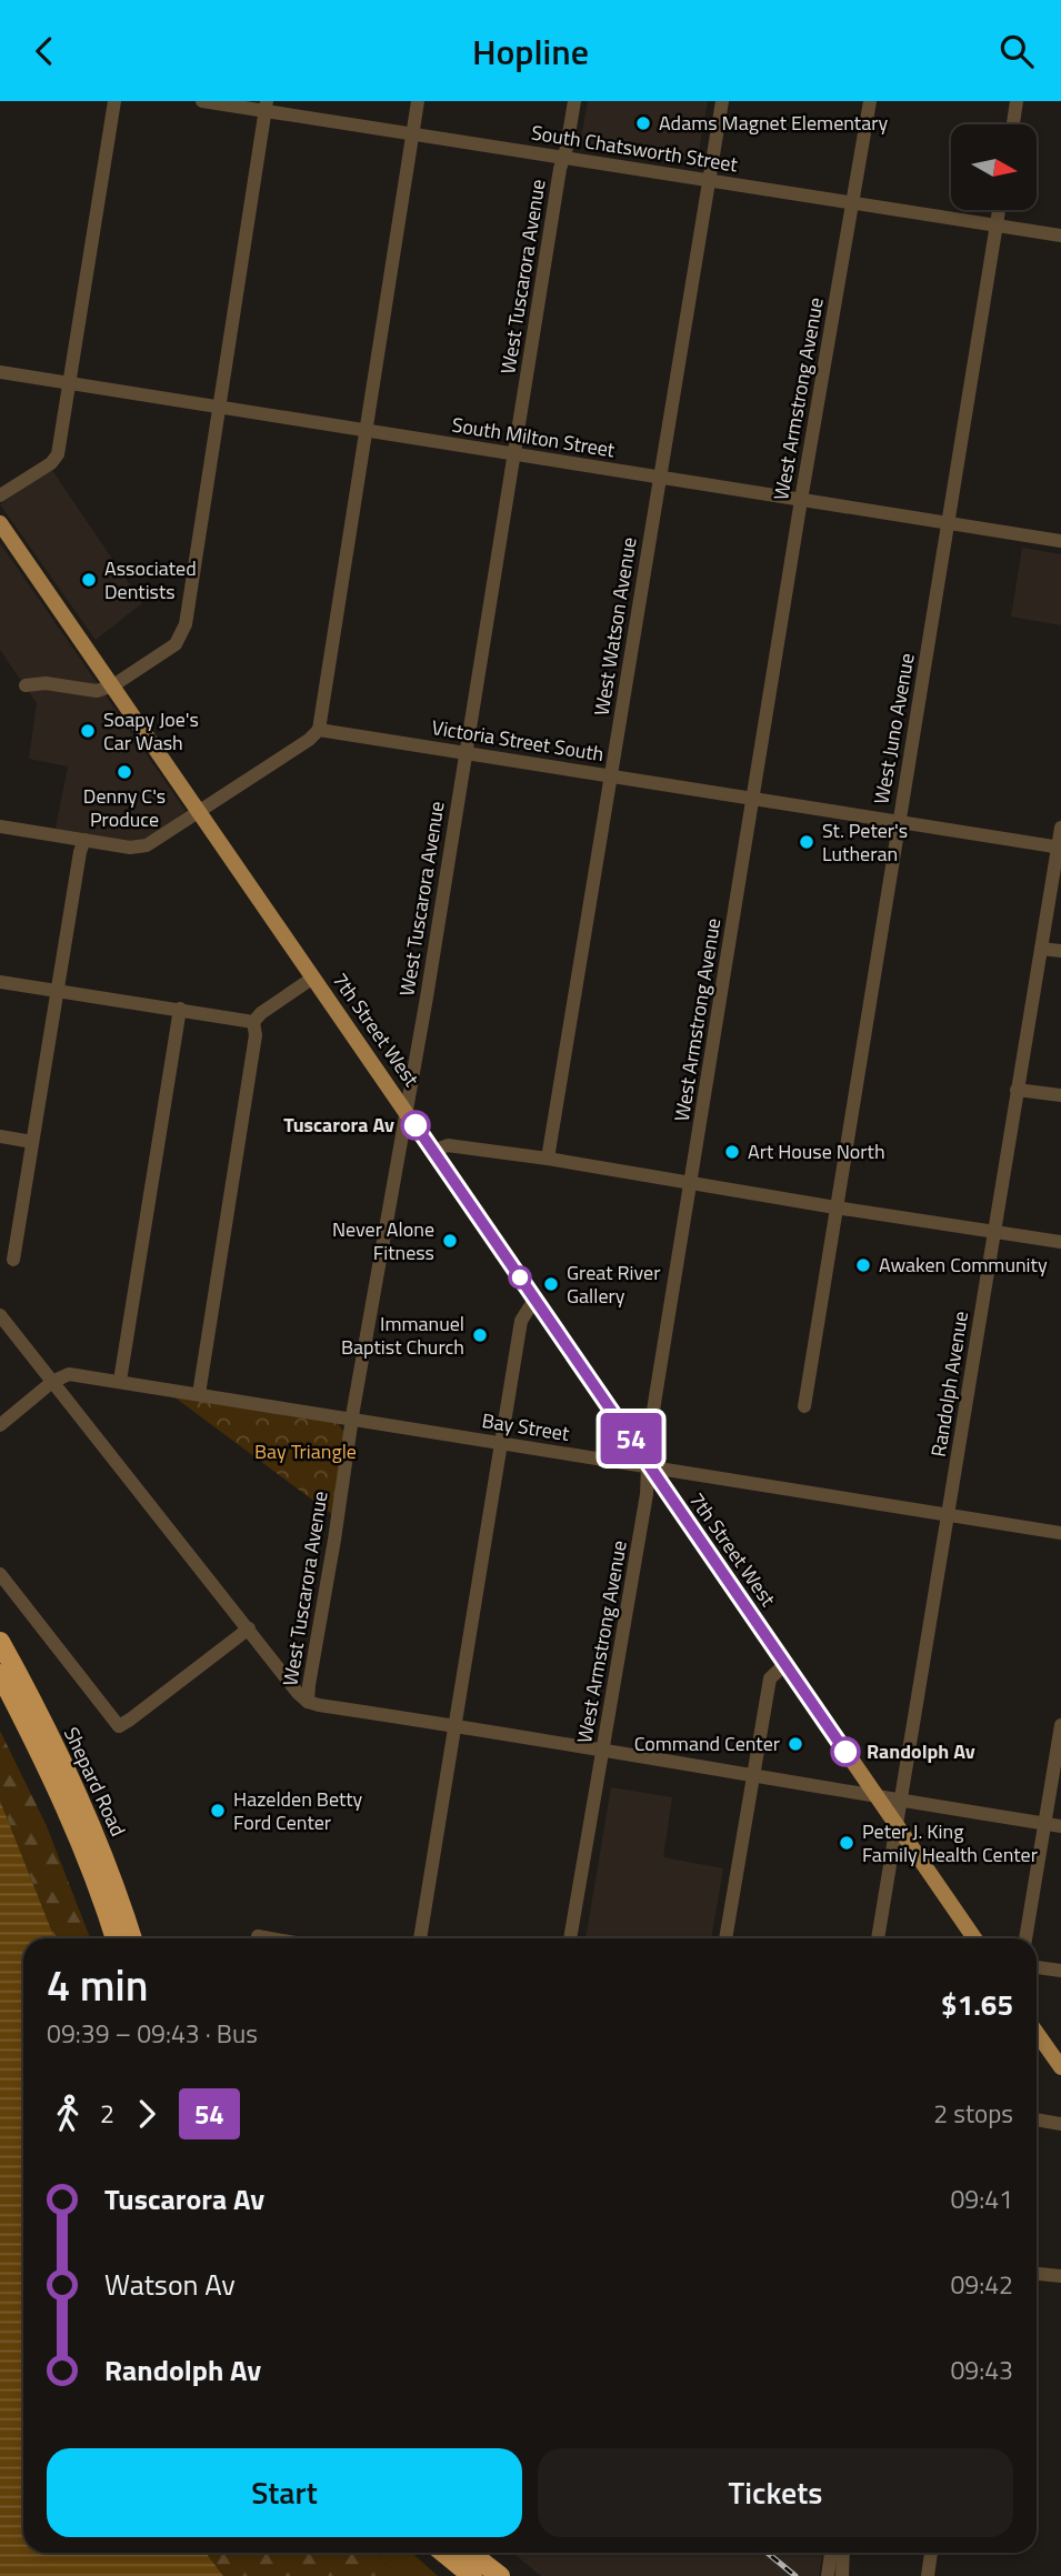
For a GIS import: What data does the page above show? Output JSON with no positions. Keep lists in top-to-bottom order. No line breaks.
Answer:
{"streets":{"highway":["Shepard Road"],"main road":["7th Street West"],"street":["South Chatsworth Street","West Tuscarora Avenue","West Armstrong Avenue","South Milton Street","West Watson Avenue","West Juno Avenue","Victoria Street South","Randolph Avenue","Bay Street"]},"crossings":[["South Chatsworth Street","West Tuscarora Avenue"],["South Chatsworth Street","West Armstrong Avenue"],["South Chatsworth Street","West Watson Avenue"],["South Chatsworth Street","West Juno Avenue"],["West Tuscarora Avenue","South Milton Street"],["West Tuscarora Avenue","Victoria Street South"],["West Tuscarora Avenue","7th Street West"],["West Tuscarora Avenue","Bay Street"],["West Armstrong Avenue","South Milton Street"],["West Armstrong Avenue","Victoria Street South"],["West Armstrong Avenue","7th Street West"],["West Armstrong Avenue","Bay Street"],["South Milton Street","West Watson Avenue"],["South Milton Street","West Juno Avenue"],["West Watson Avenue","Victoria Street South"],["West Juno Avenue","Victoria Street South"],["Victoria Street South","Randolph Avenue"],["7th Street West","Randolph Avenue"],["7th Street West","Bay Street"],["Randolph Avenue","Bay Street"]],"parks":["Bay Triangle"],"places":["Adams Magnet Elementary","Associated Dentists","Soapy Joe's Car Wash","Denny C's Produce","St. Peter's Lutheran","Tuscarora Av","Art House North","Never Alone Fitness","Awaken Community","Great River Gallery","Immanuel Baptist Church","Command Center","Randolph Av","Hazelden Betty Ford Center","Peter J. King Family Health Center"],"lines":["bus line 54"],"north":"right","page":{"header":"Hopline","on_map":"54","heading":["4 min","09:39 – 09:43 · Bus","$1.65"],"legs":["2","54","2 stops"],"list":[{"name":"Tuscarora Av","value":"09:41"},{"name":"Watson Av","value":"09:42"},{"name":"Randolph Av","value":"09:43"}],"buttons":["Start","Tickets"]}}
